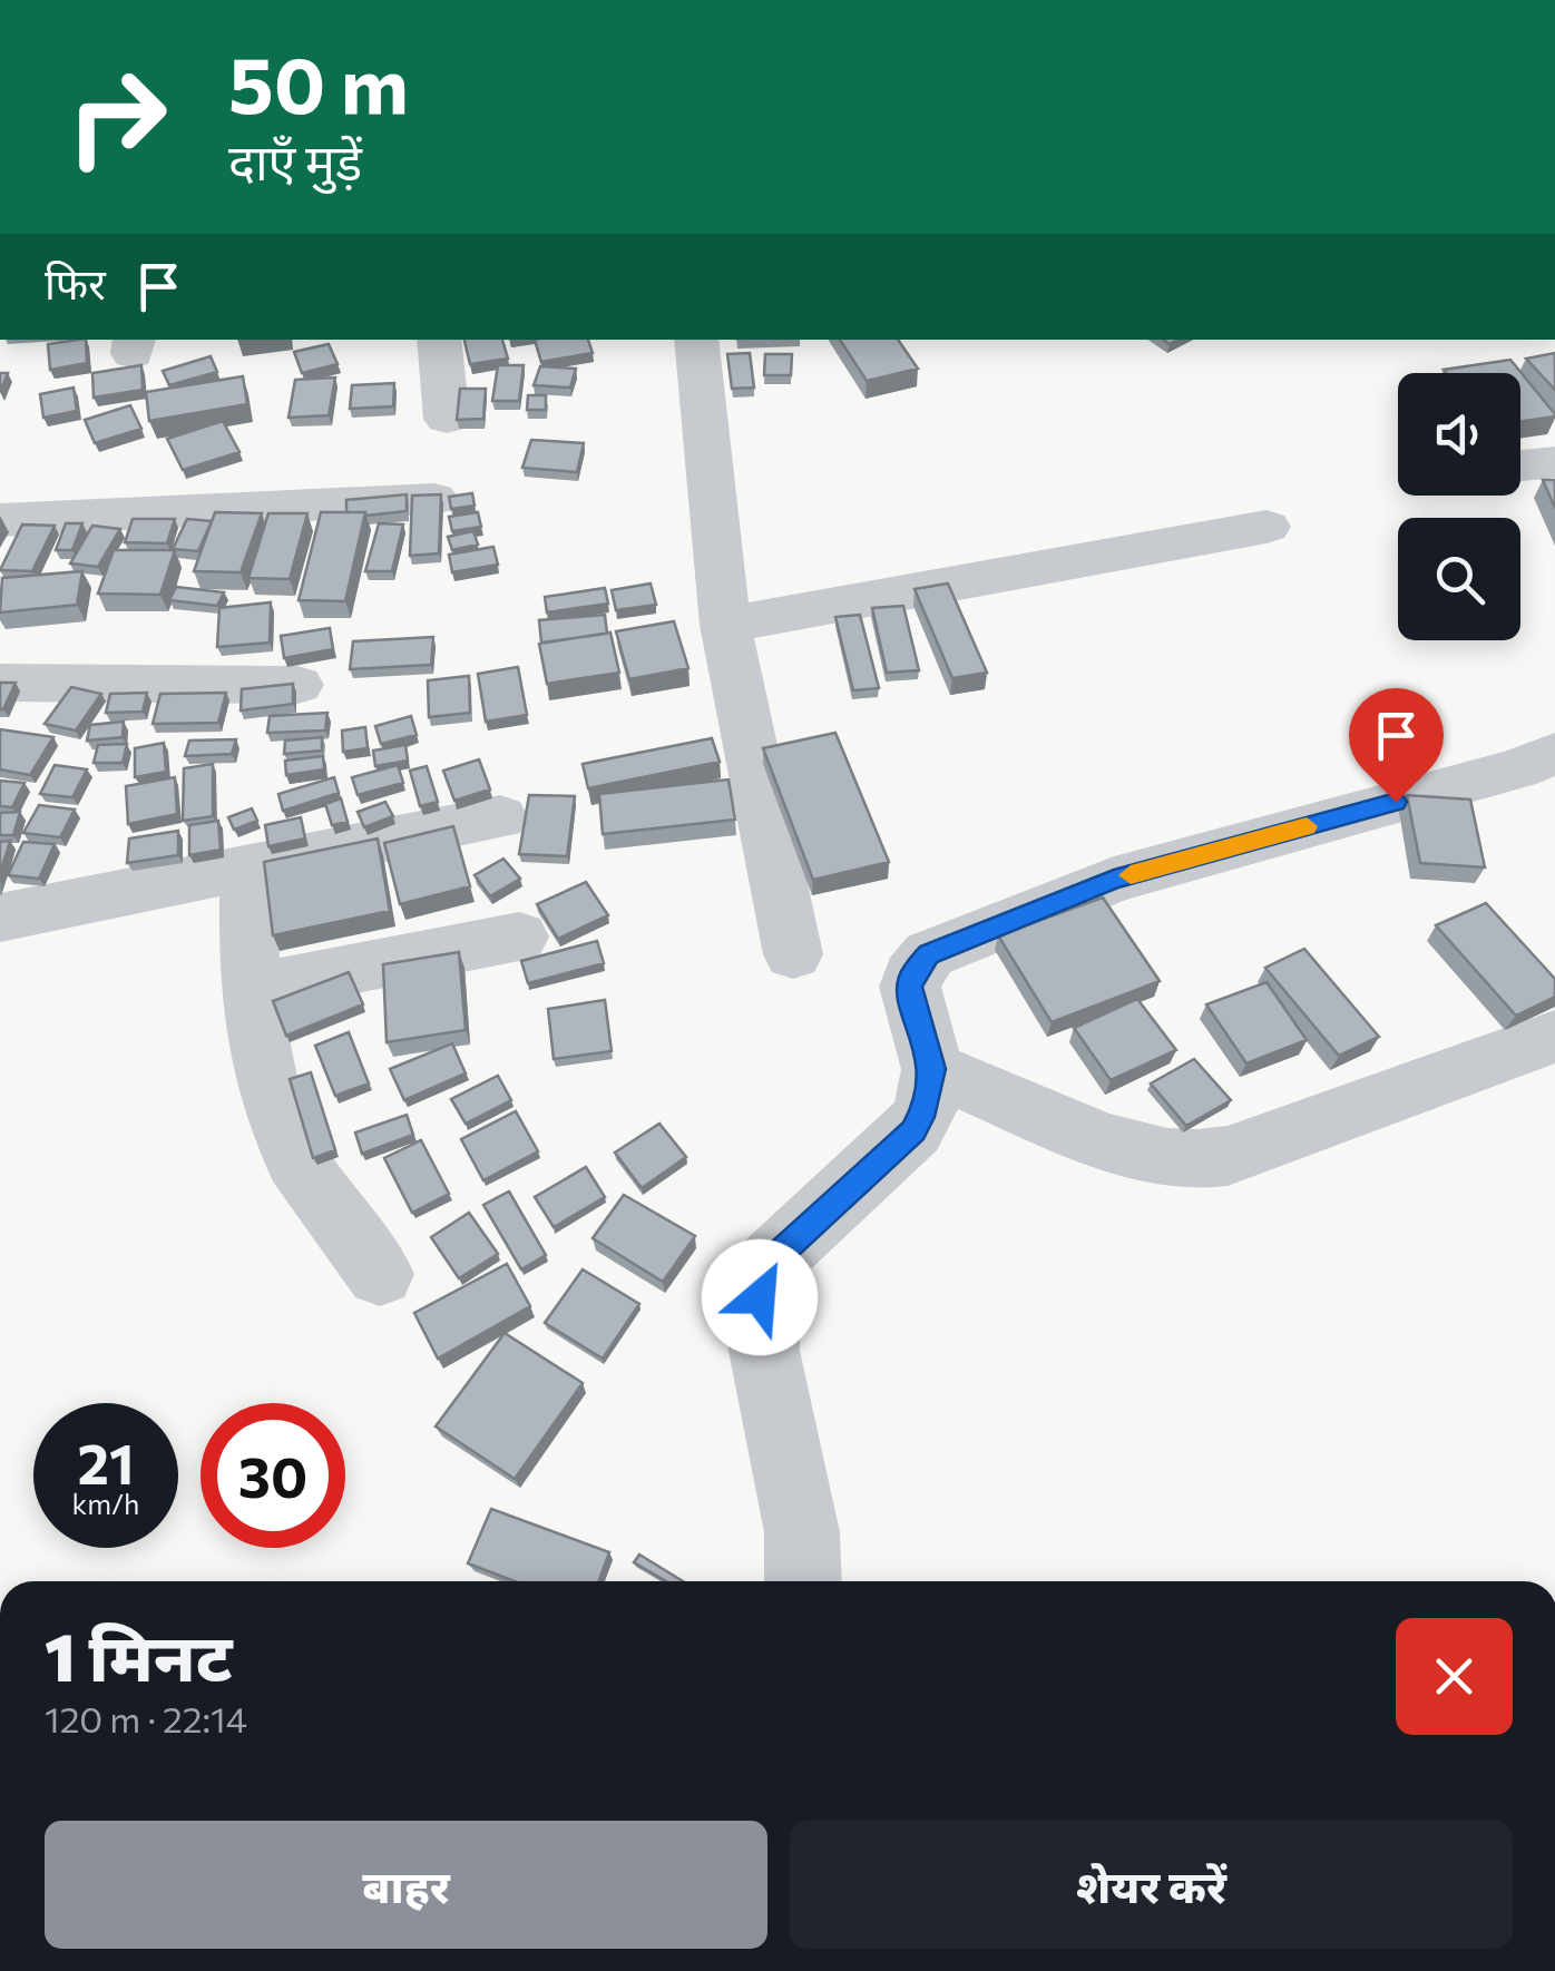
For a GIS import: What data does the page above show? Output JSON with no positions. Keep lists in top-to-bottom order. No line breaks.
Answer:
{"page":{"turn":["50 m","दाएँ मुड़ें"],"then":"फिर","speed":"21 km/h","limit":"30","heading":["1 मिनट","120 m · 22:14"],"buttons":["बाहर","शेयर करें"]}}
